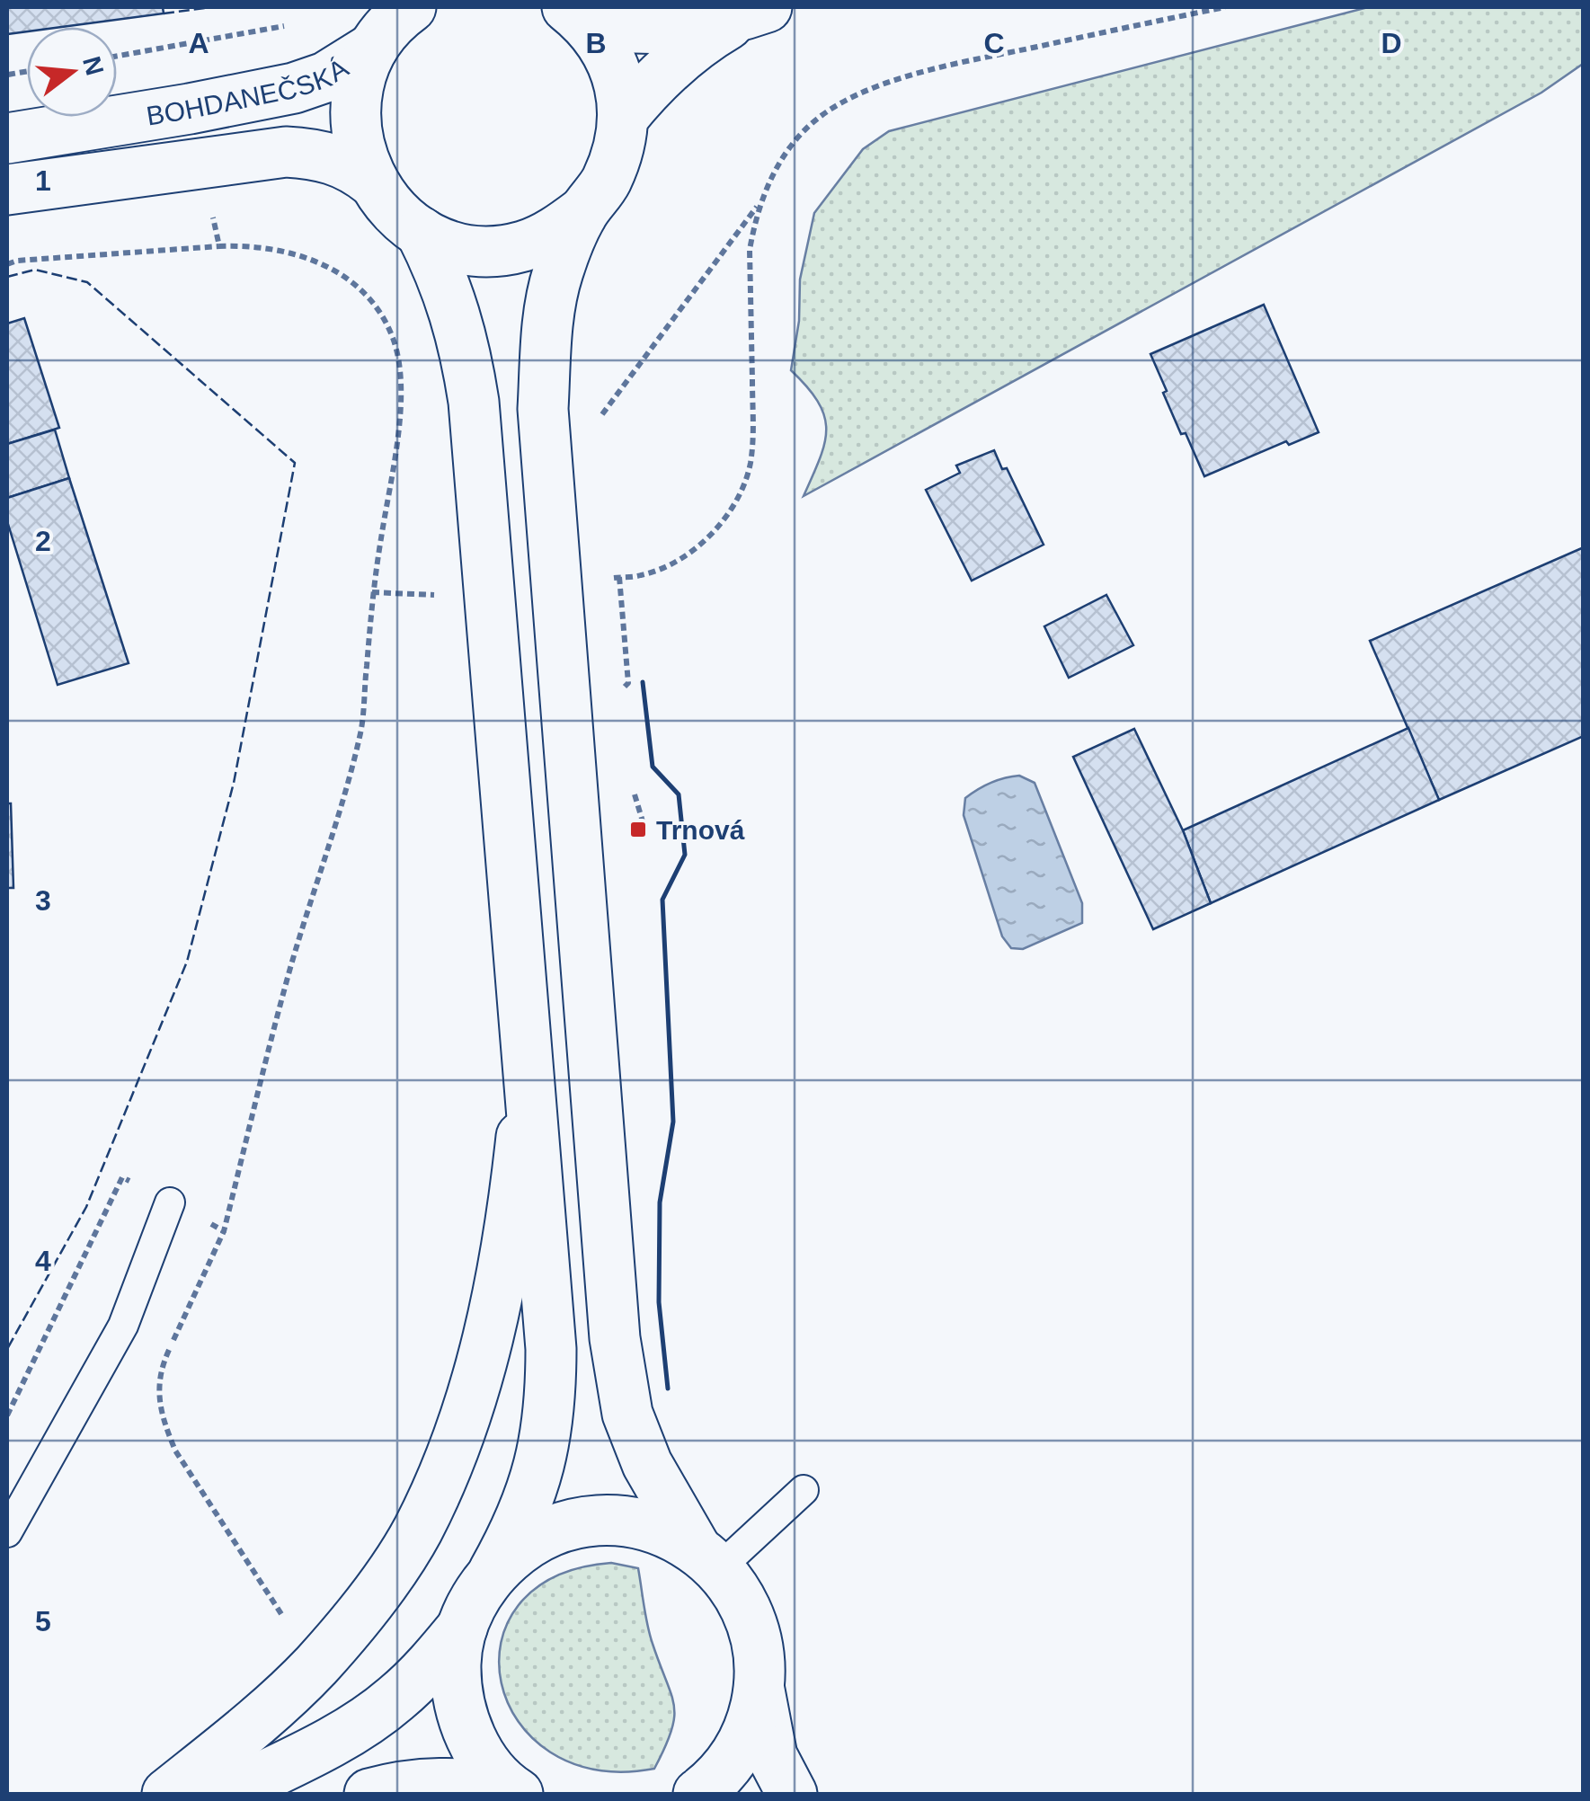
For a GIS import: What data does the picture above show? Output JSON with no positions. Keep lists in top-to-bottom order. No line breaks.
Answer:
{"streets":{"main road":["BOHDANEČSKÁ"]},"places":{"transit":["Trnová"]},"north":"right","grid":{"columns":["A","B","C","D"],"rows":["1","2","3","4","5"]}}
